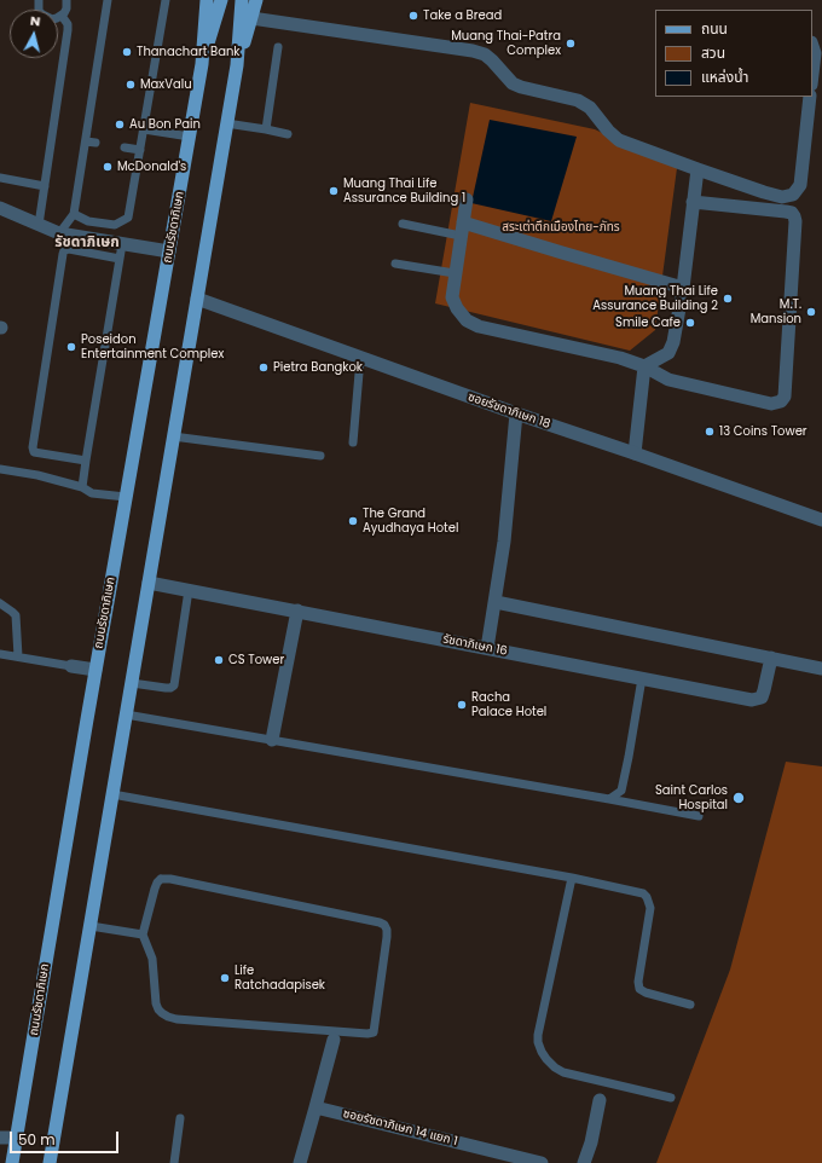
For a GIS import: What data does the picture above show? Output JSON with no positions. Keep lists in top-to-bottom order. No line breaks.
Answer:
{"streets":{"main road":["ถนนรัชดาภิเษก"],"street":["ซอยรัชดาภิเษก 18","รัชดาภิเษก 16","ซอยรัชดาภิเษก 14 แยก 1"]},"districts":["รัชดาภิเษก"],"parks":["สระเต่าตึกเมืองไทย-ภัทร"],"places":["Take a Bread","Muang Thai-Patra Complex","Thanachart Bank","MaxValu","Au Bon Pain","McDonald's","Muang Thai Life Assurance Building 1","Muang Thai Life Assurance Building 2","M.T. Mansion","Smile Cafe","Poseidon Entertainment Complex","Pietra Bangkok","13 Coins Tower","The Grand Ayudhaya Hotel","CS Tower","Racha Palace Hotel","Saint Carlos Hospital","Life Ratchadapisek"],"legend":["ถนน","สวน","แหล่งน้ำ"],"scale_bar":"50 m","north":"top"}
